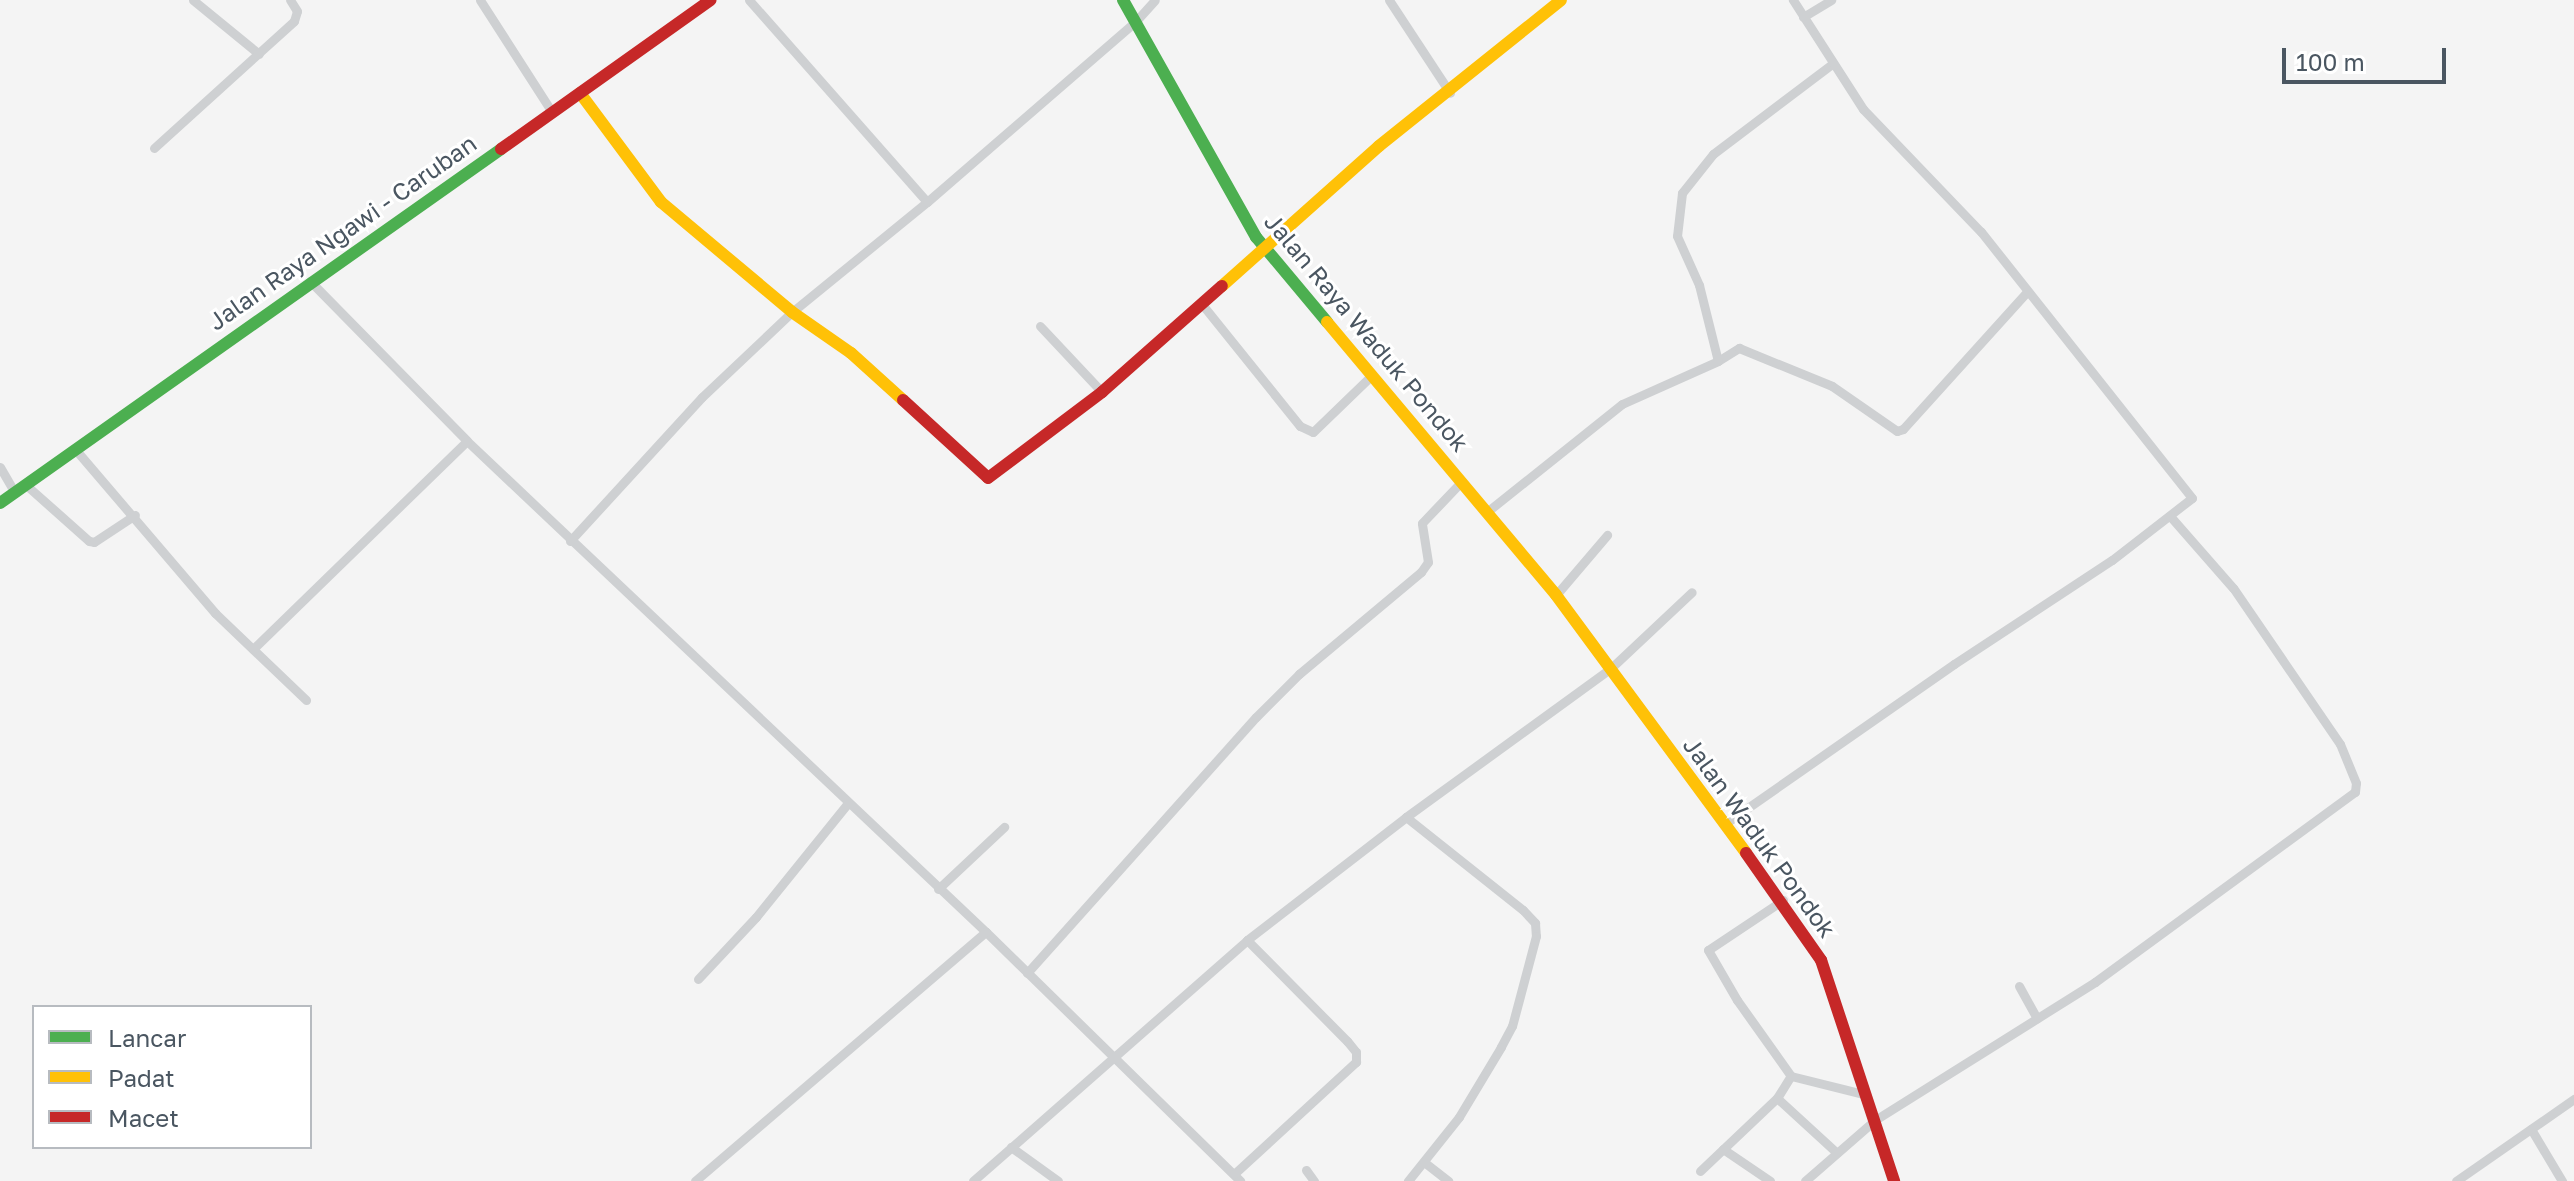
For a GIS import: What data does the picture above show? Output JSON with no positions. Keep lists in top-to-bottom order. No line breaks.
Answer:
{"streets":{"main road":["Jalan Raya Ngawi - Caruban","Jalan Raya Waduk Pondok","Jalan Waduk Pondok"]},"crossings":[["Jalan Raya Waduk Pondok","Jalan Waduk Pondok"]],"legend":["Lancar","Padat","Macet"],"scale_bar":"100 m"}
